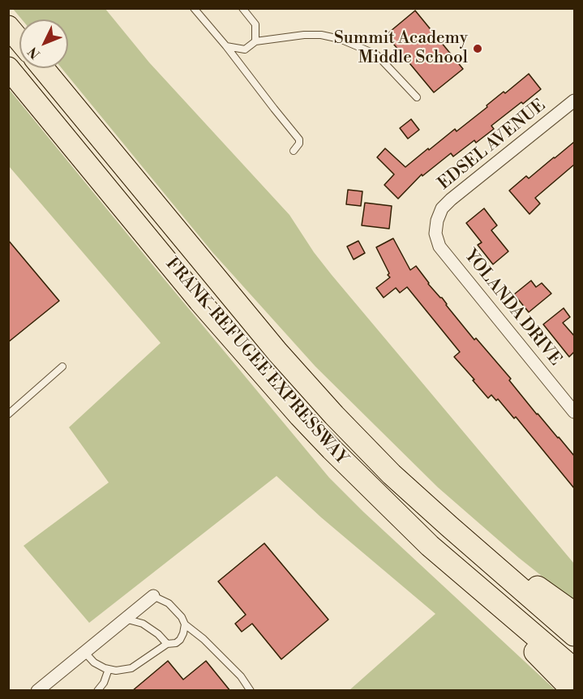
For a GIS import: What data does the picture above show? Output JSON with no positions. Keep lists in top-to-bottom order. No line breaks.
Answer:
{"streets":{"highway":["FRANK-REFUGEE EXPRESSWAY"],"street":["EDSEL AVENUE","YOLANDA DRIVE"]},"crossings":[["EDSEL AVENUE","YOLANDA DRIVE"]],"places":["Summit Academy Middle School"],"north":"bottom left"}
